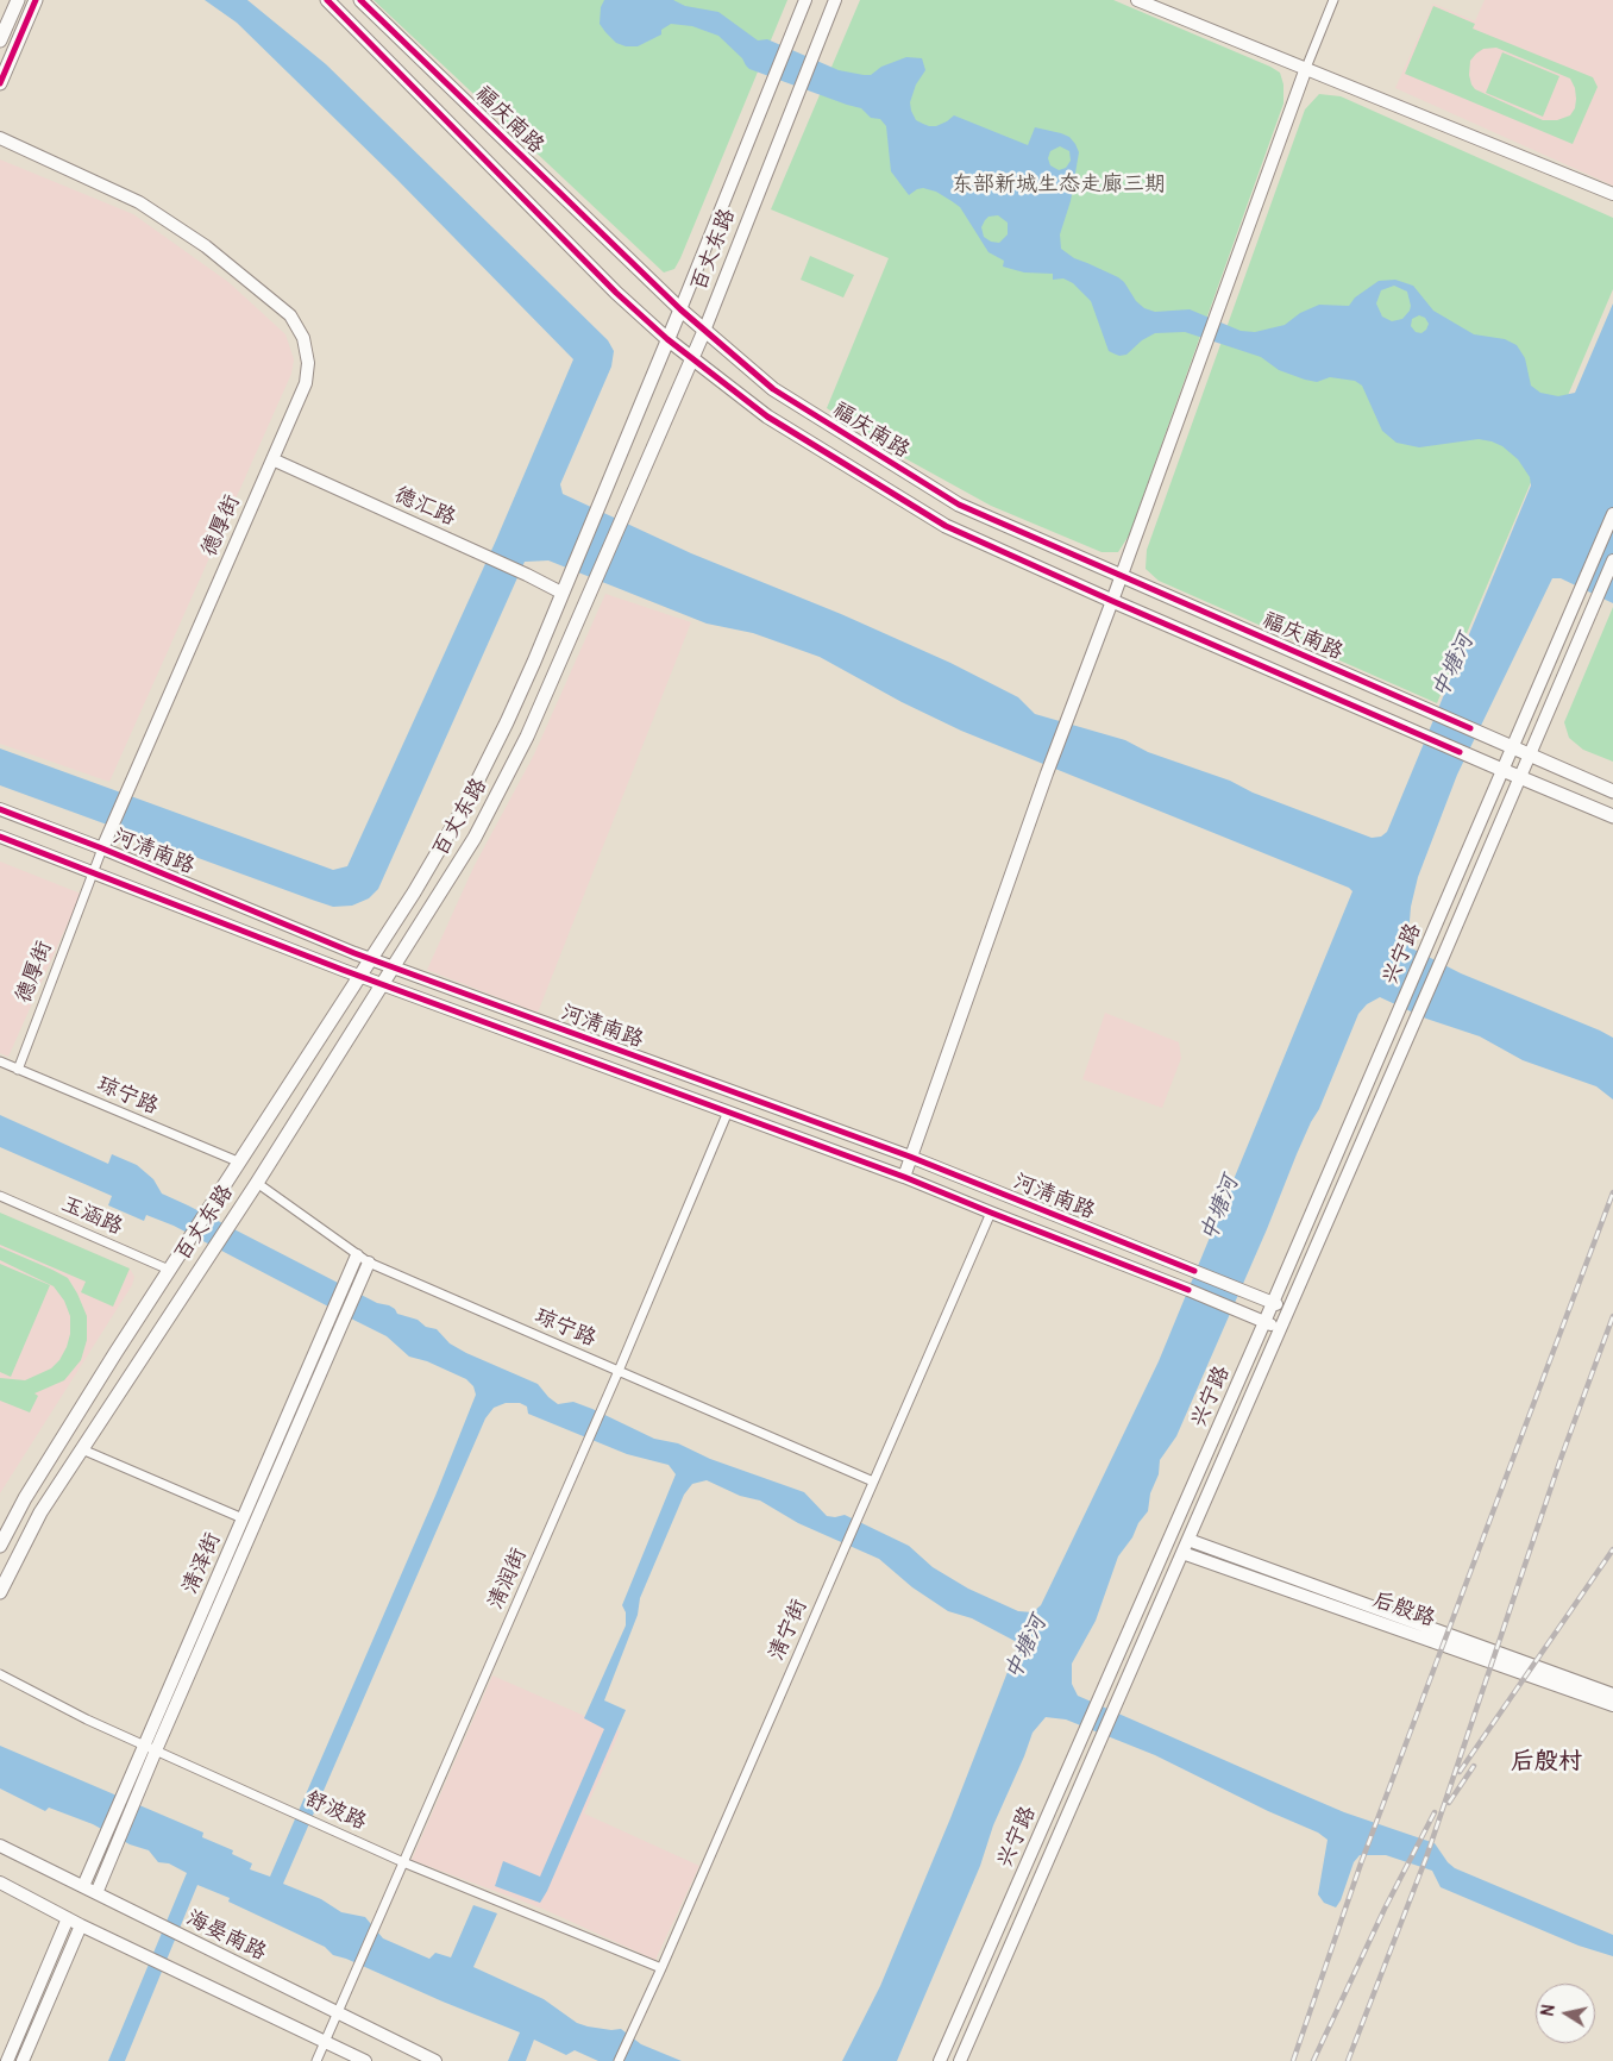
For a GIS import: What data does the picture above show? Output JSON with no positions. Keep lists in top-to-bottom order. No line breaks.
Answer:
{"streets":{"main road":["福庆南路","百丈东路","德汇路","德厚街","河清南路","兴宁路","清泽街","后殷路","海晏南路"],"street":["琼宁路","玉涵路","清润街","清宁街","舒波路"]},"crossings":[["福庆南路","百丈东路"],["福庆南路","兴宁路"],["百丈东路","德汇路"],["百丈东路","河清南路"],["百丈东路","琼宁路"],["百丈东路","玉涵路"],["德汇路","德厚街"],["德厚街","河清南路"],["德厚街","琼宁路"],["河清南路","兴宁路"],["河清南路","清润街"],["河清南路","清宁街"],["琼宁路","清泽街"],["琼宁路","清润街"],["琼宁路","清宁街"],["清泽街","舒波路"],["清泽街","海晏南路"],["清润街","舒波路"],["清润街","海晏南路"],["清宁街","舒波路"]],"districts":["后殷村"],"water":["中塘河"],"parks":["东部新城生态走廊三期"],"north":"left"}
